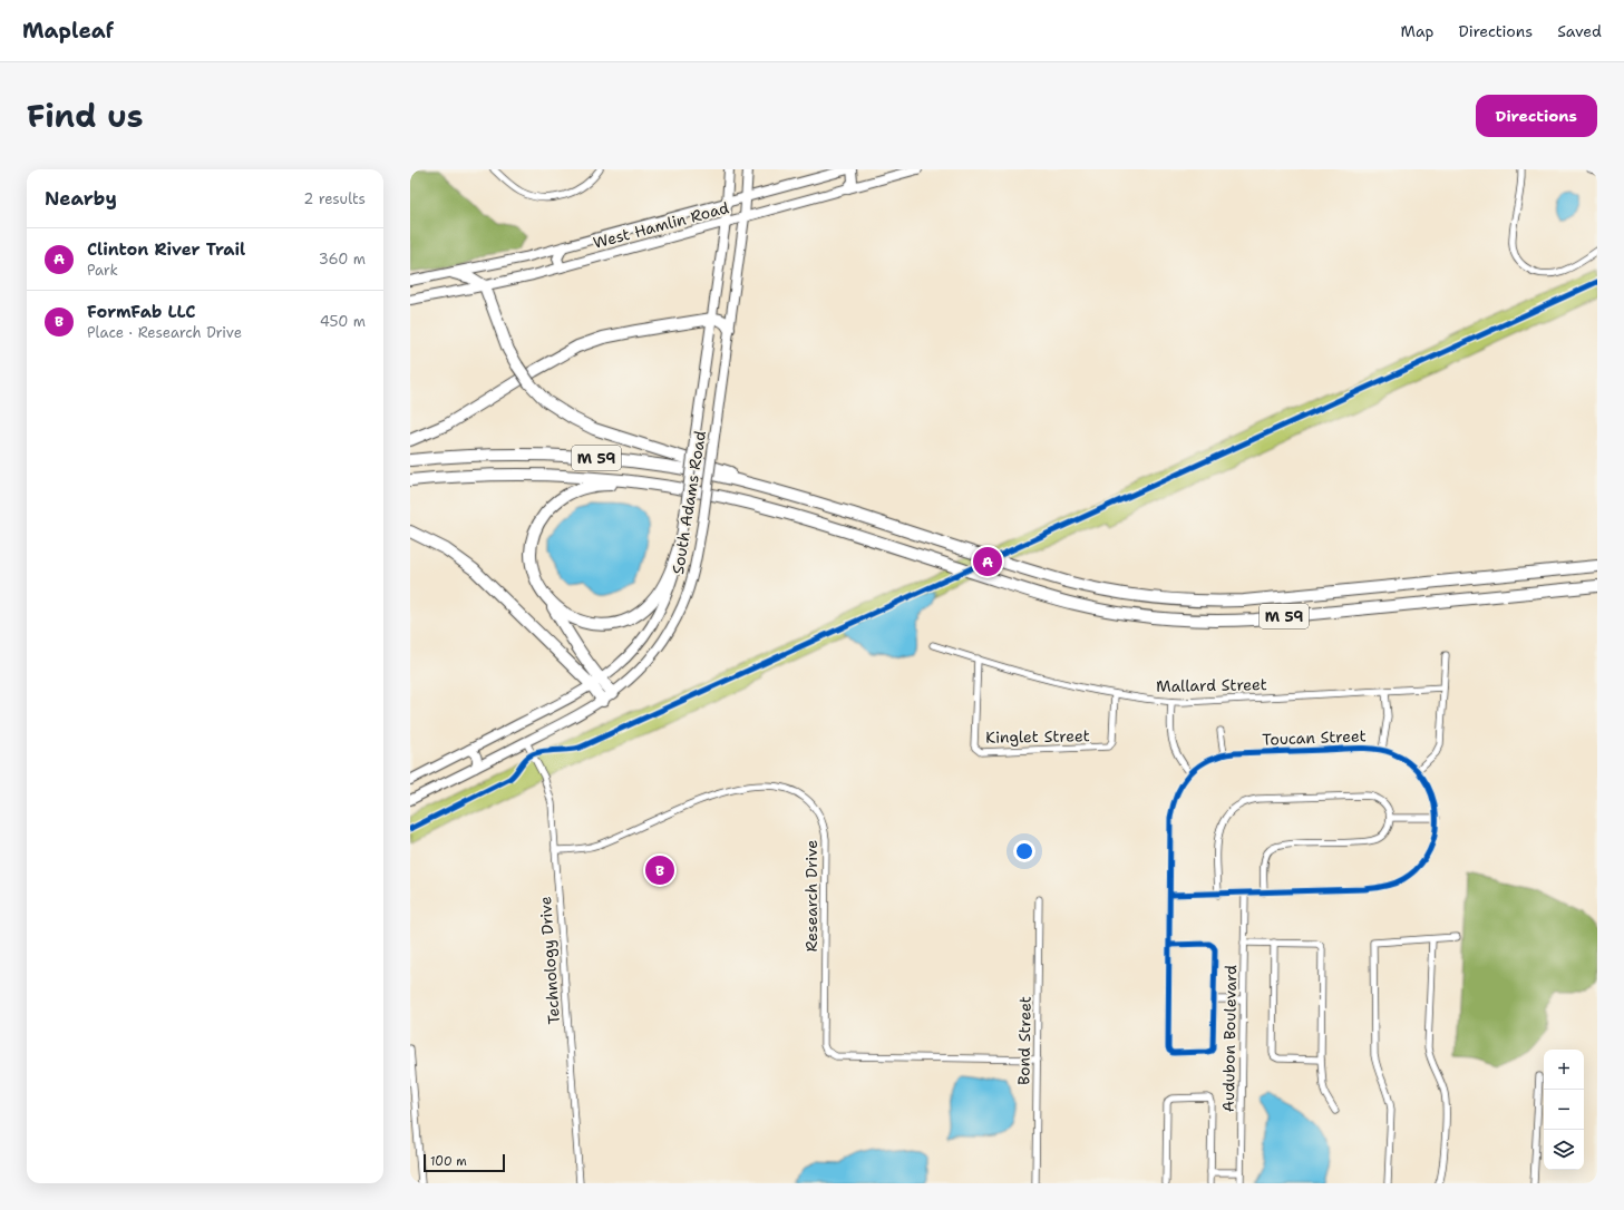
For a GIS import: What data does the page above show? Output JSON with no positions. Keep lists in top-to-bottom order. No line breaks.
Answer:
{"streets":{"highway":["M 59"],"main road":["West Hamlin Road","South Adams Road"],"street":["Mallard Street","Kinglet Street","Toucan Street","Research Drive","Technology Drive","Audubon Boulevard","Bond Street"]},"crossings":[["West Hamlin Road","South Adams Road"],["South Adams Road","Technology Drive"],["Mallard Street","Kinglet Street"],["Toucan Street","Audubon Boulevard"],["Research Drive","Technology Drive"],["Research Drive","Bond Street"]],"scale_bar":"100 m","page":{"header":"Mapleaf","nav":["Map","Directions","Saved"],"title":"Find us","buttons":"Directions","heading":["Nearby","2 results"],"list":[{"mark":"A","name":"Clinton River Trail","note":"Park","value":"360 m"},{"mark":"B","name":"FormFab LLC","note":"Place · Research Drive","value":"450 m"}],"pins":["A","B"],"map_buttons":["+","−"],"scale":"100 m"}}
